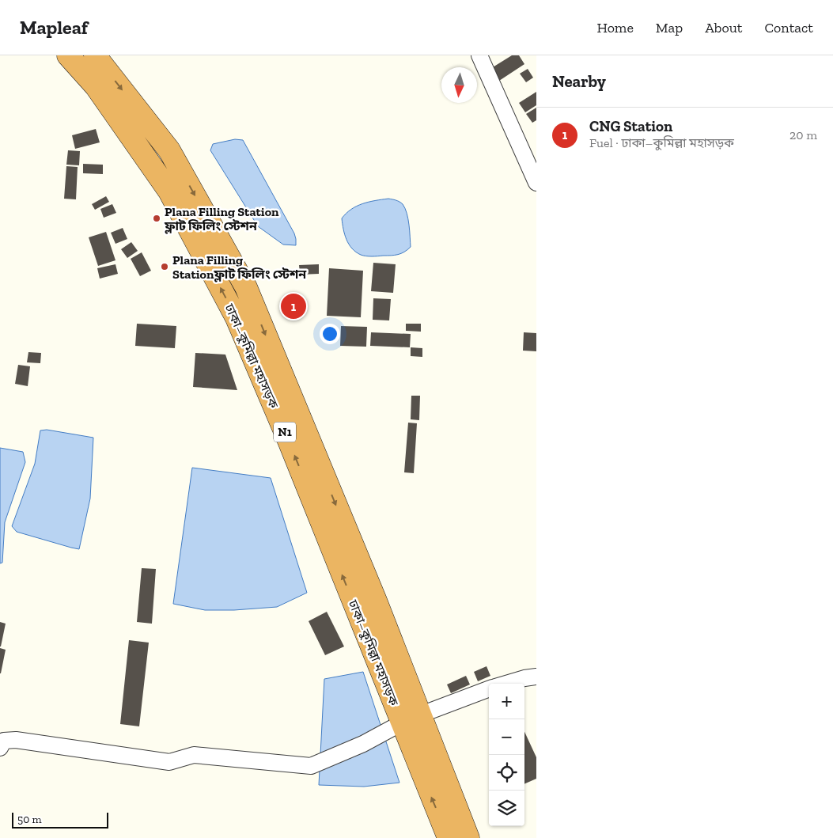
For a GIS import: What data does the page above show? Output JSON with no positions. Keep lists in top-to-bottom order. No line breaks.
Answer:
{"streets":{"highway":["ঢাকা–কুমিল্লা মহাসড়ক","N1"]},"places":["Plana Filling Station ফ্লাট ফিলিং স্টেশন","Plana Filling Stationফ্লাট ফিলিং স্টেশন"],"scale_bar":"50 m","north":"bottom","page":{"header":"Mapleaf","nav":["Home","Map","About","Contact"],"heading":"Nearby","list":[{"mark":"1","name":"CNG Station","note":"Fuel · ঢাকা–কুমিল্লা মহাসড়ক","value":"20 m"}],"pins":"1","map_buttons":["+","−"],"scale":"50 m"}}
